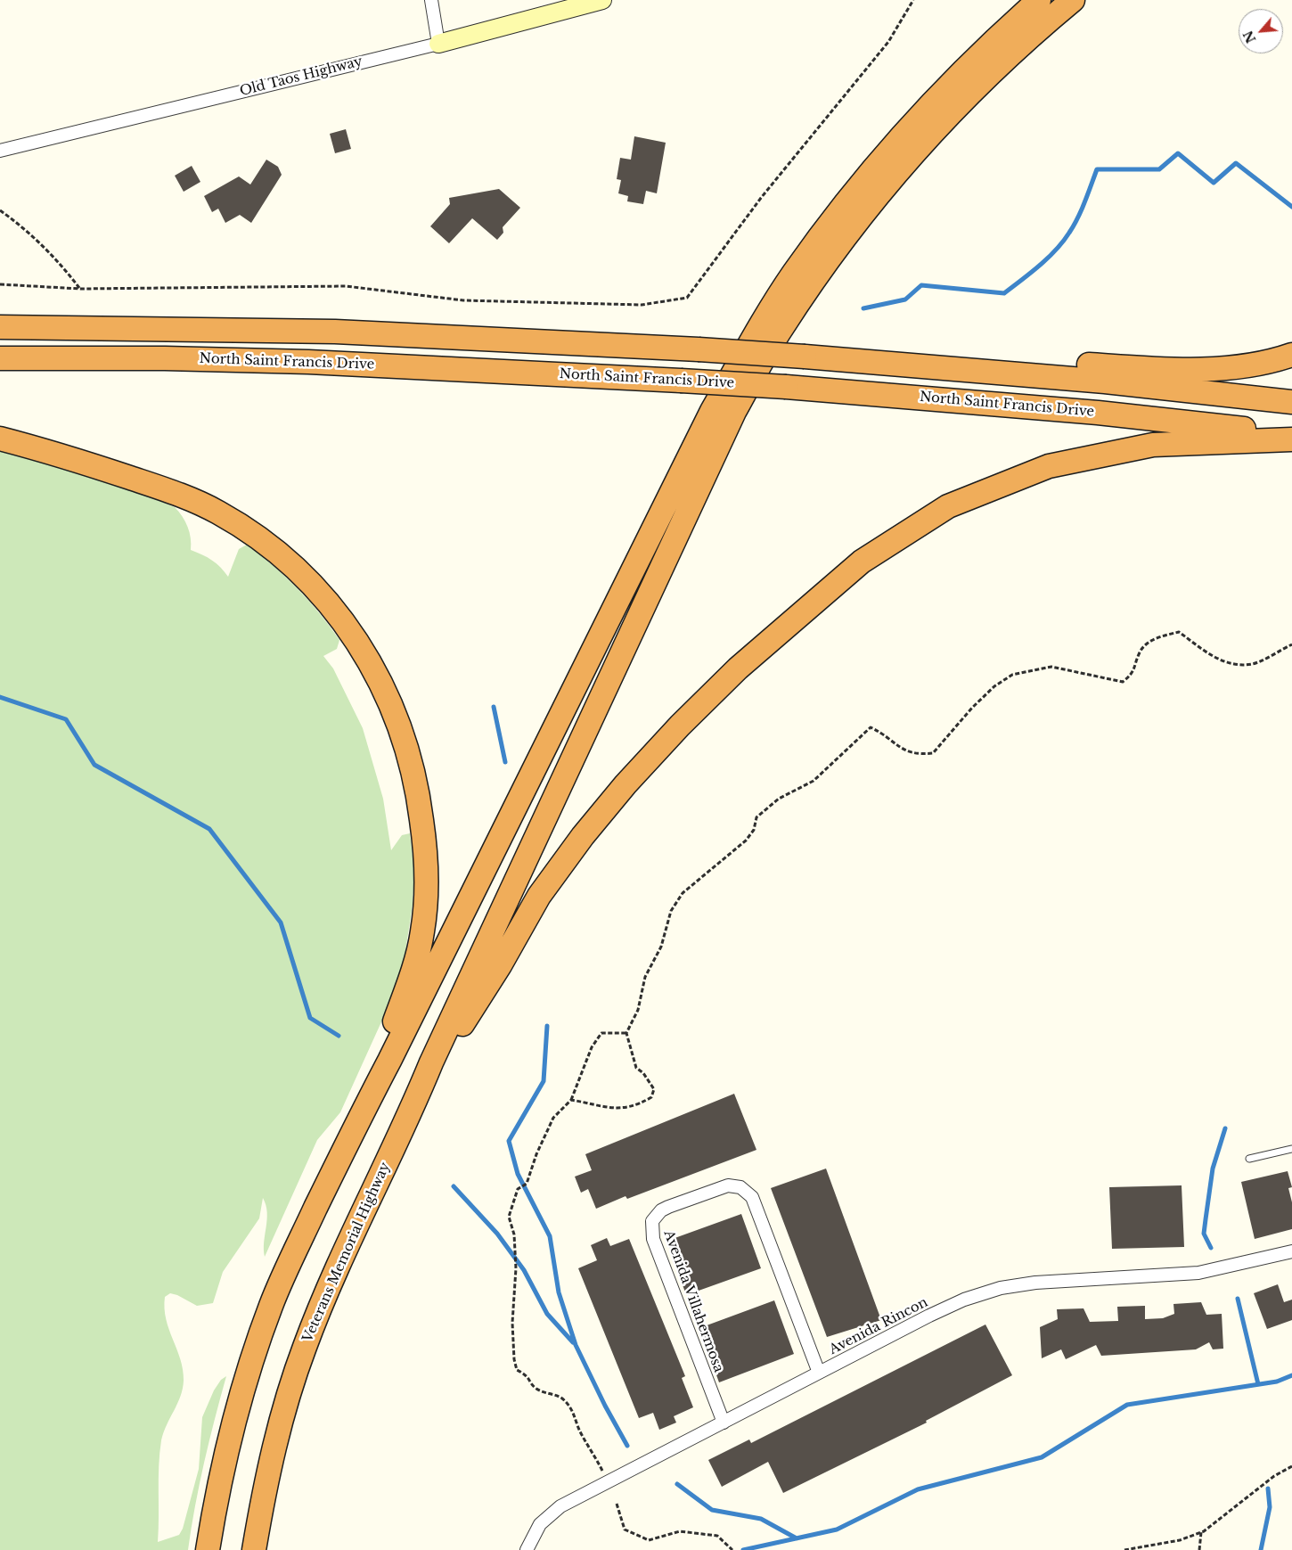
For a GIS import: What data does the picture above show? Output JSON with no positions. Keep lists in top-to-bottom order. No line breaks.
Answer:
{"streets":{"highway":["North Saint Francis Drive","Veterans Memorial Highway"],"street":["Old Taos Highway","Avenida Villahermosa","Avenida Rincon"]},"crossings":[["Avenida Villahermosa","Avenida Rincon"]],"north":"bottom left"}
